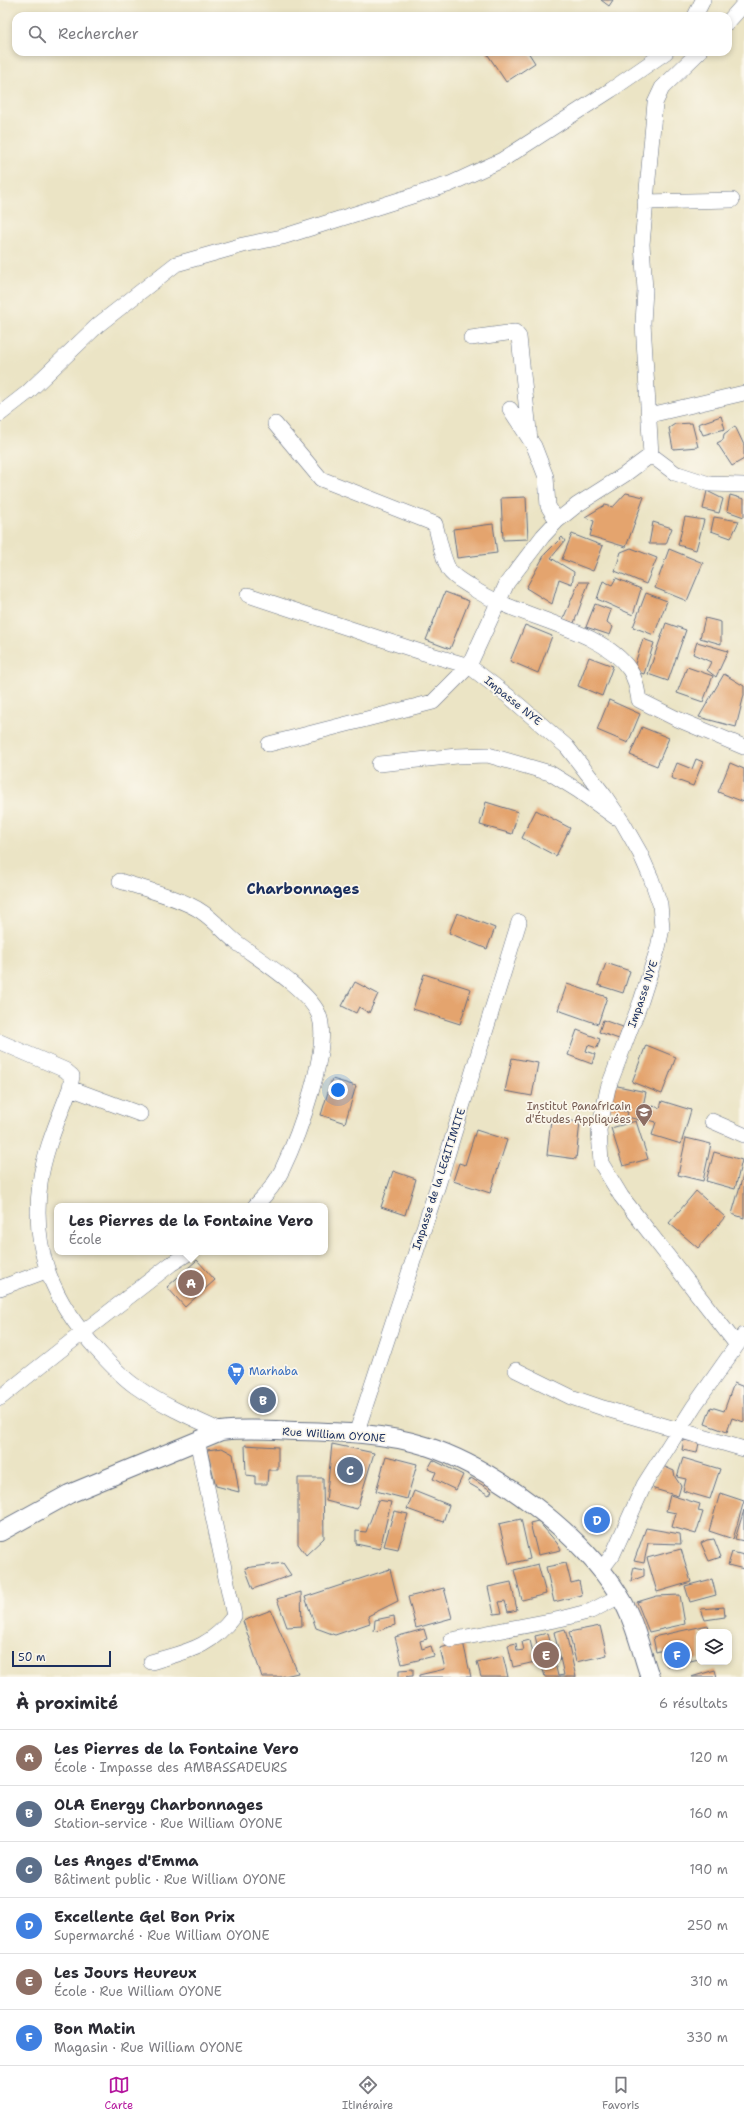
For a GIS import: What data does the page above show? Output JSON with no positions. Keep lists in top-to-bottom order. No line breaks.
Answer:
{"streets":{"street":["Impasse NYE","Impasse de la LEGITIMITE","Rue William OYONE"]},"crossings":[["Impasse de la LEGITIMITE","Rue William OYONE"]],"districts":["Charbonnages"],"places":{"school or university":["Institut Panafricain d'Études Appliquées"],"supermarket":["Marhaba"]},"scale_bar":"50 m","page":{"search":"Rechercher","popup":["Les Pierres de la Fontaine Vero","École"],"pins":["A","B","C","D","E","F"],"scale":"50 m","heading":["À proximité","6 résultats"],"list":[{"mark":"A","name":"Les Pierres de la Fontaine Vero","note":"École · Impasse des AMBASSADEURS","value":"120 m"},{"mark":"B","name":"OLA Energy Charbonnages","note":"Station-service · Rue William OYONE","value":"160 m"},{"mark":"C","name":"Les Anges d'Emma","note":"Bâtiment public · Rue William OYONE","value":"190 m"},{"mark":"D","name":"Excellente Gel Bon Prix","note":"Supermarché · Rue William OYONE","value":"250 m"},{"mark":"E","name":"Les Jours Heureux","note":"École · Rue William OYONE","value":"310 m"},{"mark":"F","name":"Bon Matin","note":"Magasin · Rue William OYONE","value":"330 m"}],"nav":["Carte","Itinéraire","Favoris"]}}
